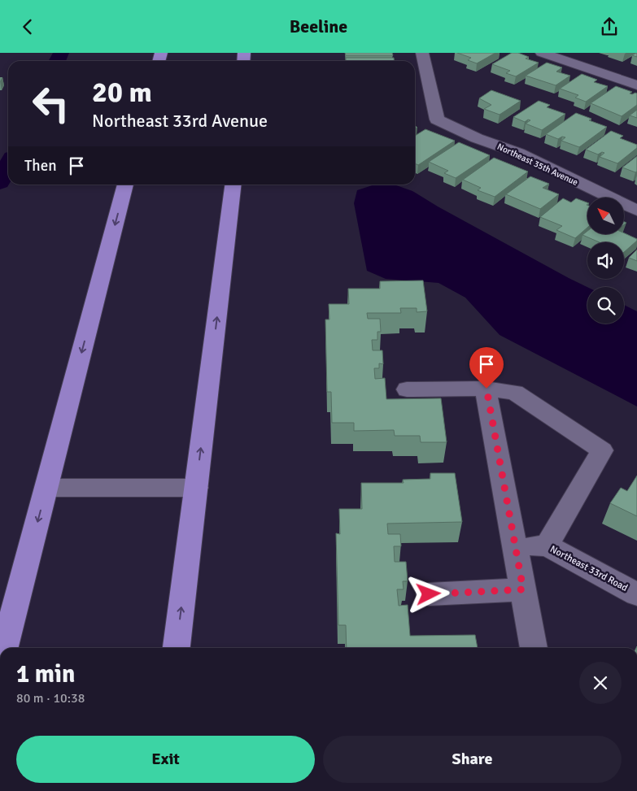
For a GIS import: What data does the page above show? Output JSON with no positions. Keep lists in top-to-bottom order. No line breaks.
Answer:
{"streets":{"street":["Northeast 35th Avenue","Northeast 33rd Road"]},"north":"top left","page":{"header":"Beeline","turn":["20 m","Northeast 33rd Avenue"],"then":"Then","heading":["1 min","80 m · 10:38"],"buttons":["Exit","Share"]}}
